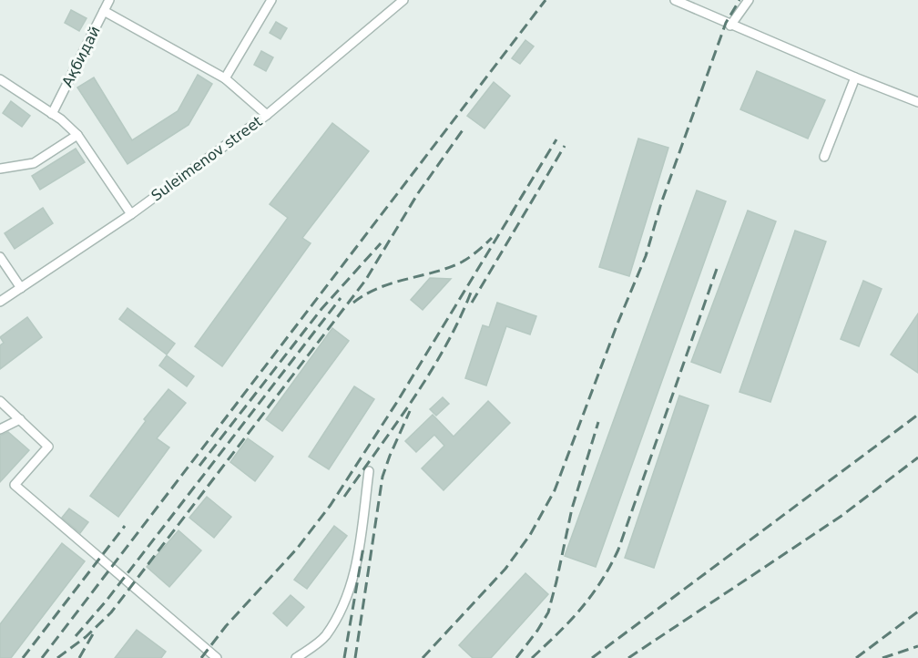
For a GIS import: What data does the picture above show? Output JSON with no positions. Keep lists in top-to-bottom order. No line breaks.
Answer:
{"streets":{"street":["Ақбидай","Suleimenov street"]}}
